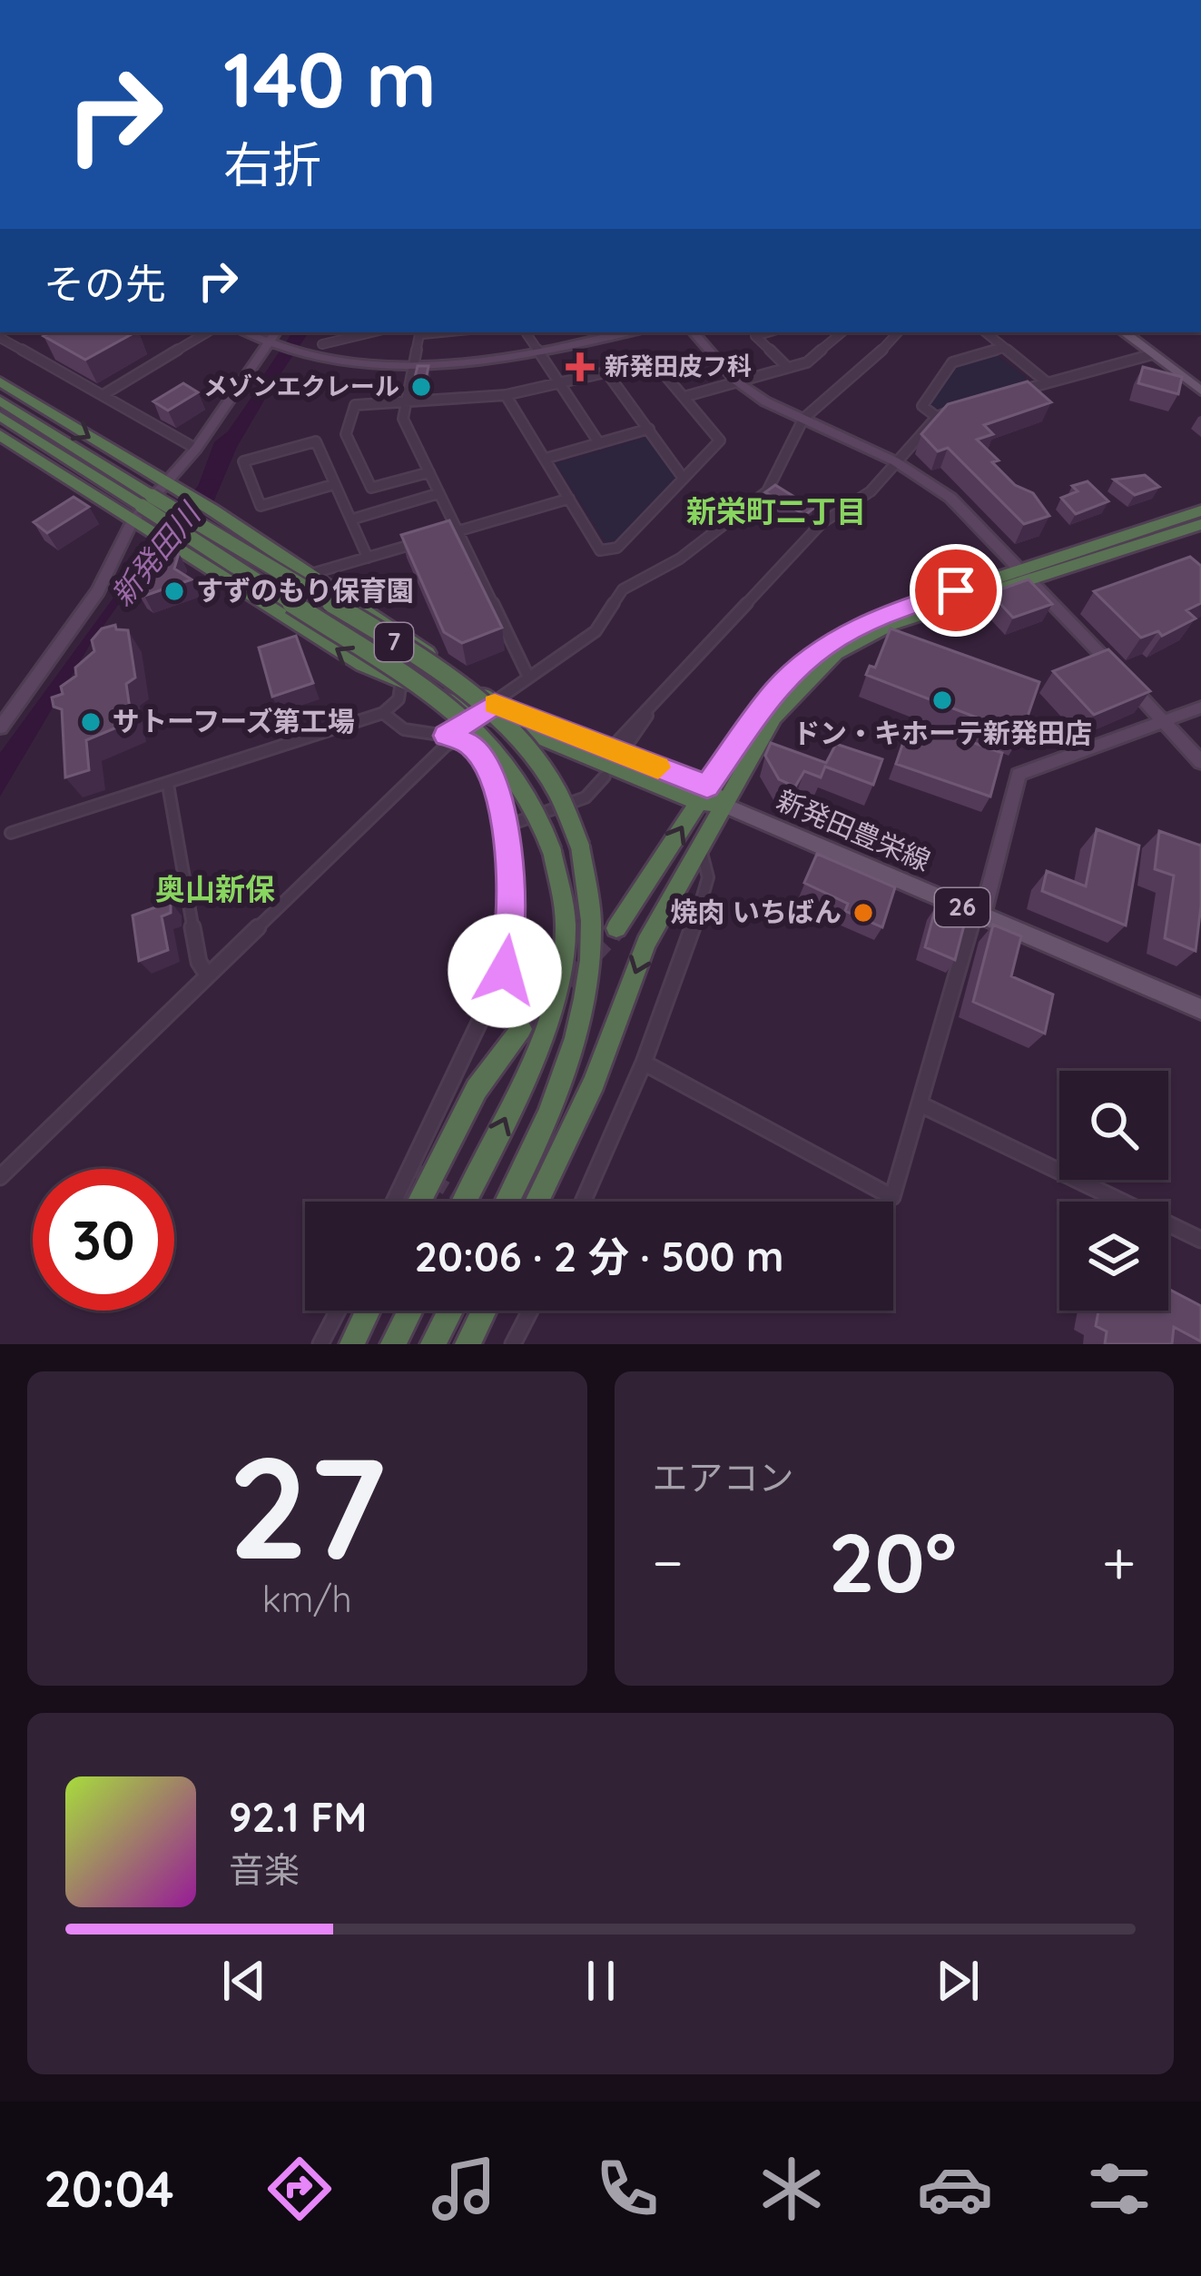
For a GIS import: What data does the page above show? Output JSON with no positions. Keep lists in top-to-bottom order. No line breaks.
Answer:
{"streets":{"highway":["7"],"main road":["新発田豊栄線","26"]},"crossings":[["7","新発田豊栄線"]],"districts":["新栄町二丁目","奥山新保"],"water":["新発田川"],"places":{"health":["新発田皮フ科"],"other":["メゾンエクレール","すずのもり保育園","ドン・キホーテ新発田店","サトーフーズ第工場","焼肉 いちばん"]},"page":{"turn":["140 m","右折"],"then":"その先","limit":"30","trip":"20:06 · 2 分 · 500 m","tile":[["27","km/h"],"エアコン"],"heat":["−","20°","+"],"song":["92.1 FM","音楽"],"tabs":"20:04"}}
